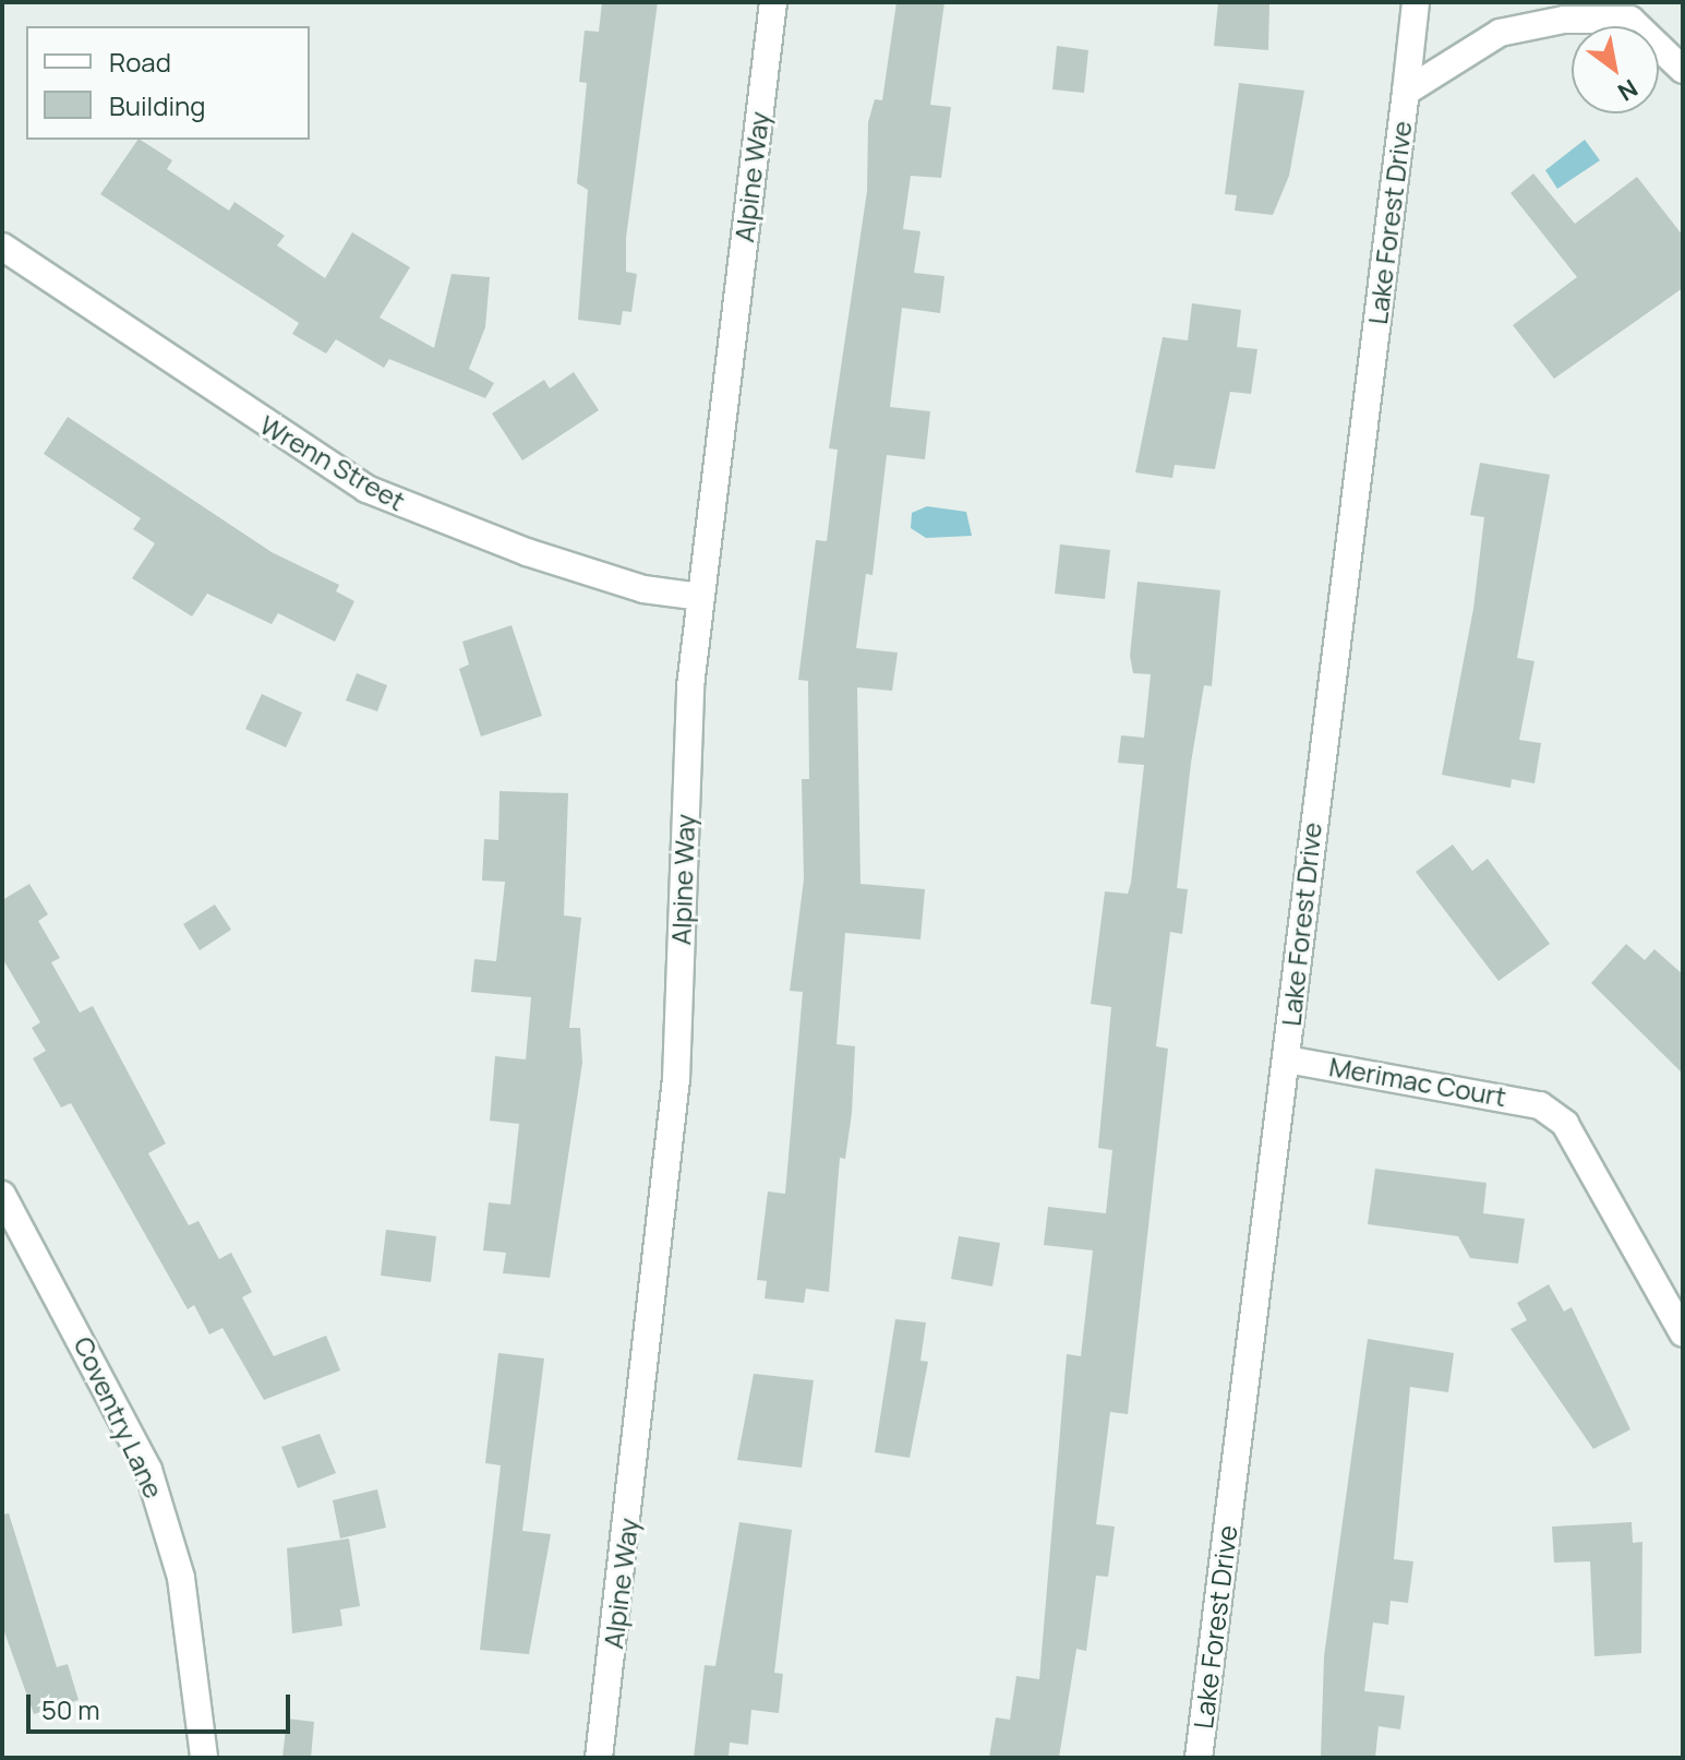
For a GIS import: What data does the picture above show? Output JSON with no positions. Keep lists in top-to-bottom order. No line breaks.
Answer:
{"streets":{"street":["Alpine Way","Lake Forest Drive","Wrenn Street","Merimac Court","Coventry Lane"]},"crossings":[["Alpine Way","Wrenn Street"],["Lake Forest Drive","Merimac Court"]],"legend":["Road","Building"],"scale_bar":"50 m","north":"bottom right"}
